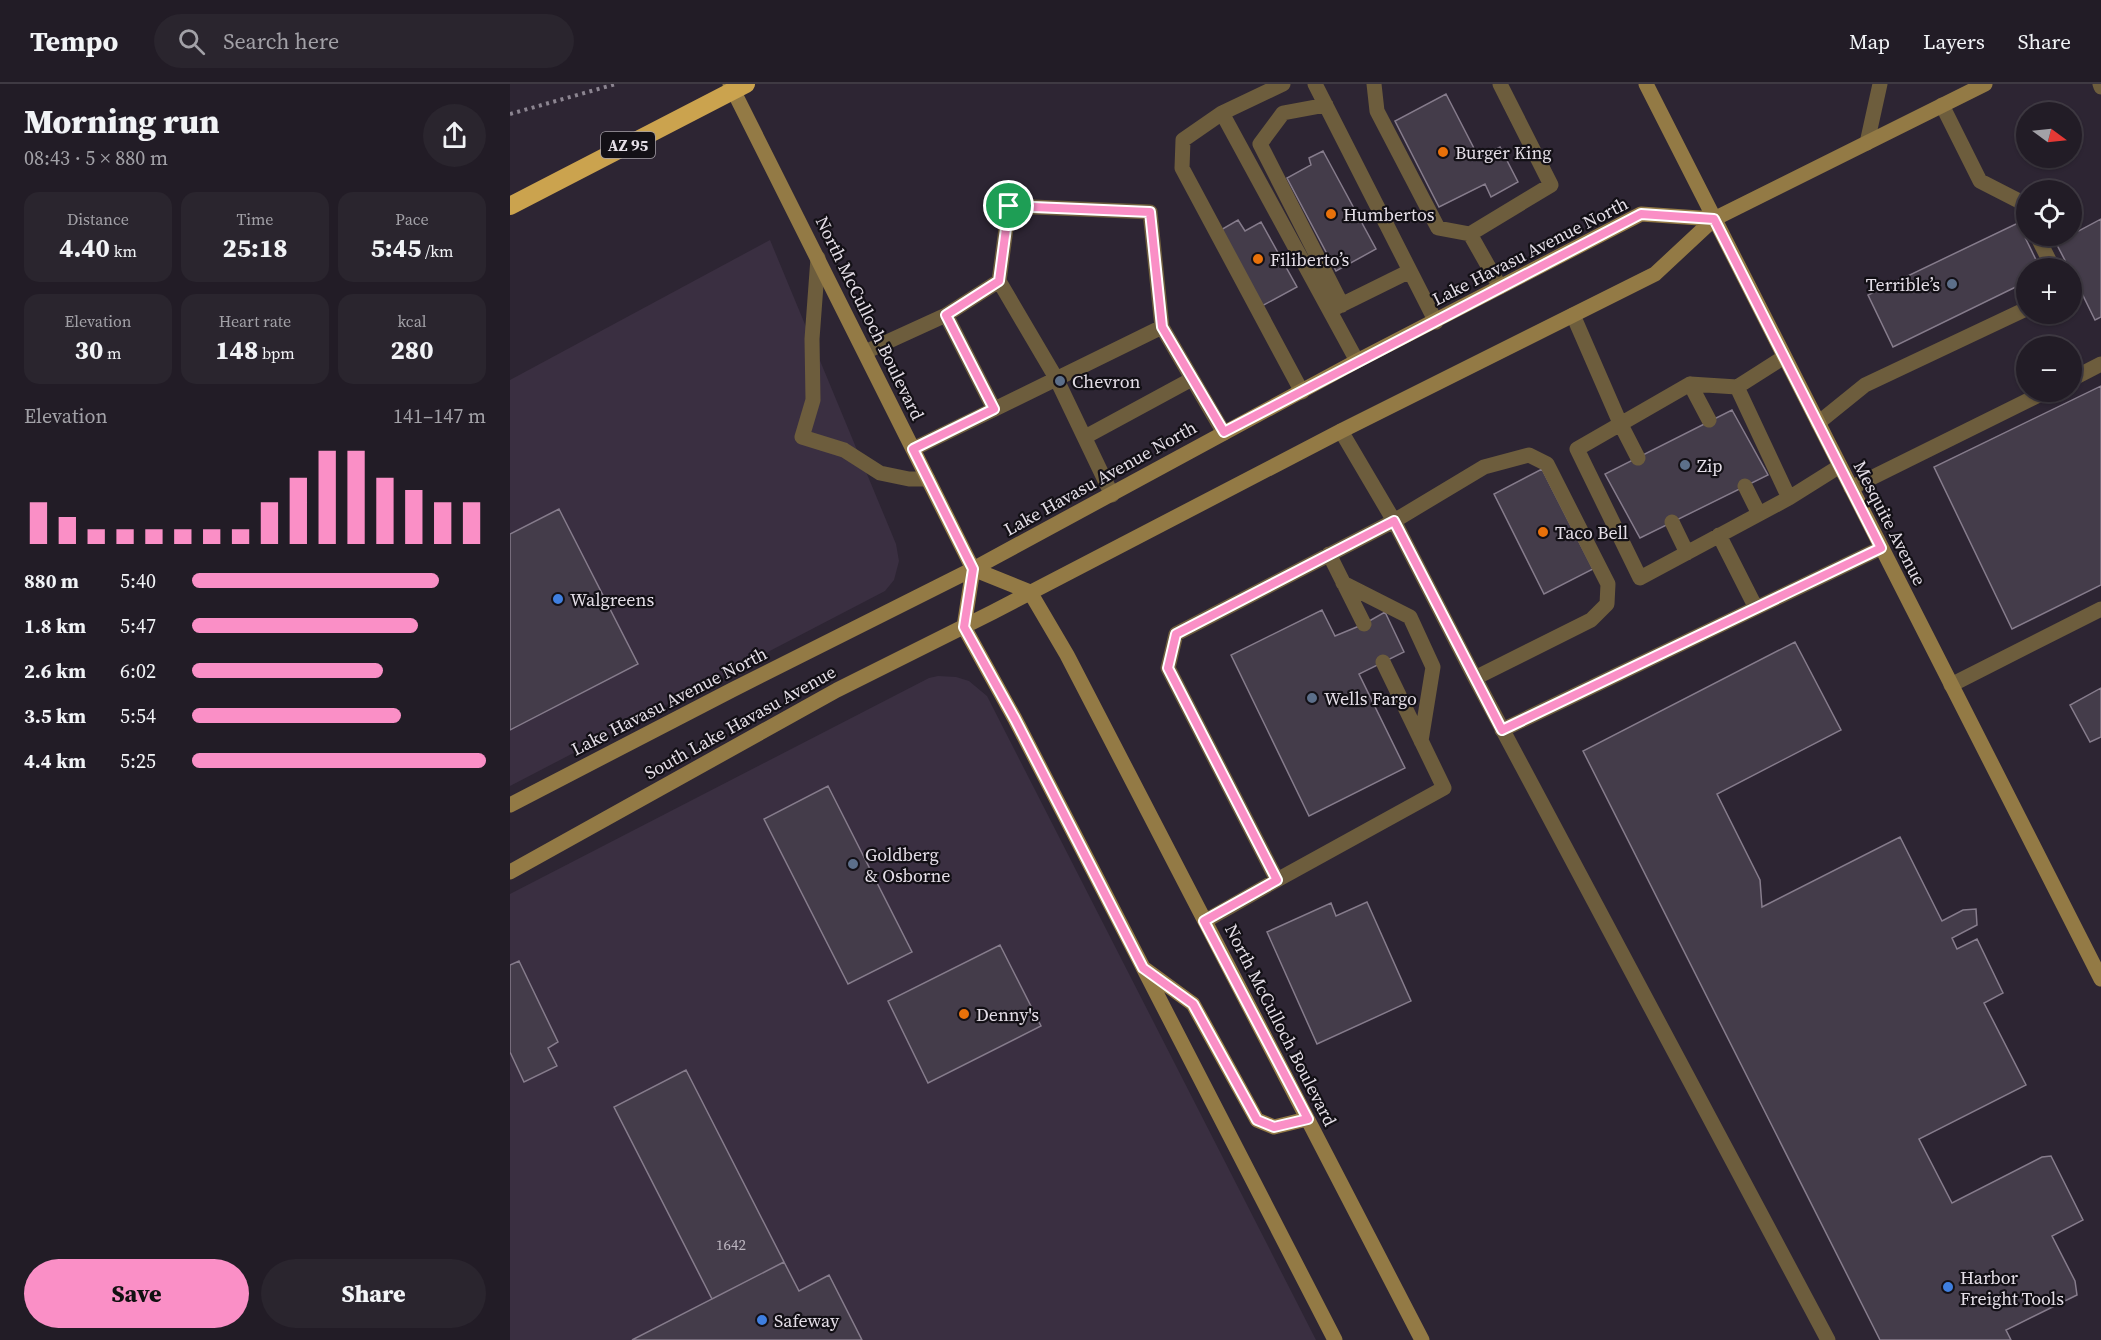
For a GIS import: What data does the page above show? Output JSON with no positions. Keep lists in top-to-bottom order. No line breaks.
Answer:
{"streets":{"highway":["AZ 95"],"main road":["Lake Havasu Avenue North","North McCulloch Boulevard","Mesquite Avenue","South Lake Havasu Avenue"]},"crossings":[["Lake Havasu Avenue North","North McCulloch Boulevard"],["Lake Havasu Avenue North","Mesquite Avenue"],["North McCulloch Boulevard","South Lake Havasu Avenue"]],"places":["Burger King","Humbertos","Filiberto’s","Terrible’s","Chevron","Zip","Taco Bell","Walgreens","Wells Fargo","Goldberg & Osborne","Denny's","Harbor Freight Tools","Safeway"],"house_numbers":["1642"],"north":"right","page":{"header":"Tempo","search":"Search here","nav":["Map","Layers","Share"],"heading":["Morning run","08:43 · 5 × 880 m"],"map_buttons":["+","−"],"stats":[["Distance","4.40 km"],["Time","25:18"],["Pace","5:45 /km"],["Elevation","30 m"],["Heart rate","148 bpm"],["kcal","280"]],"chart":["Elevation","141–147 m"],"list":[{"name":"880 m","note":"5:40"},{"name":"1.8 km","note":"5:47"},{"name":"2.6 km","note":"6:02"},{"name":"3.5 km","note":"5:54"},{"name":"4.4 km","note":"5:25"}],"buttons":["Save","Share"]}}
